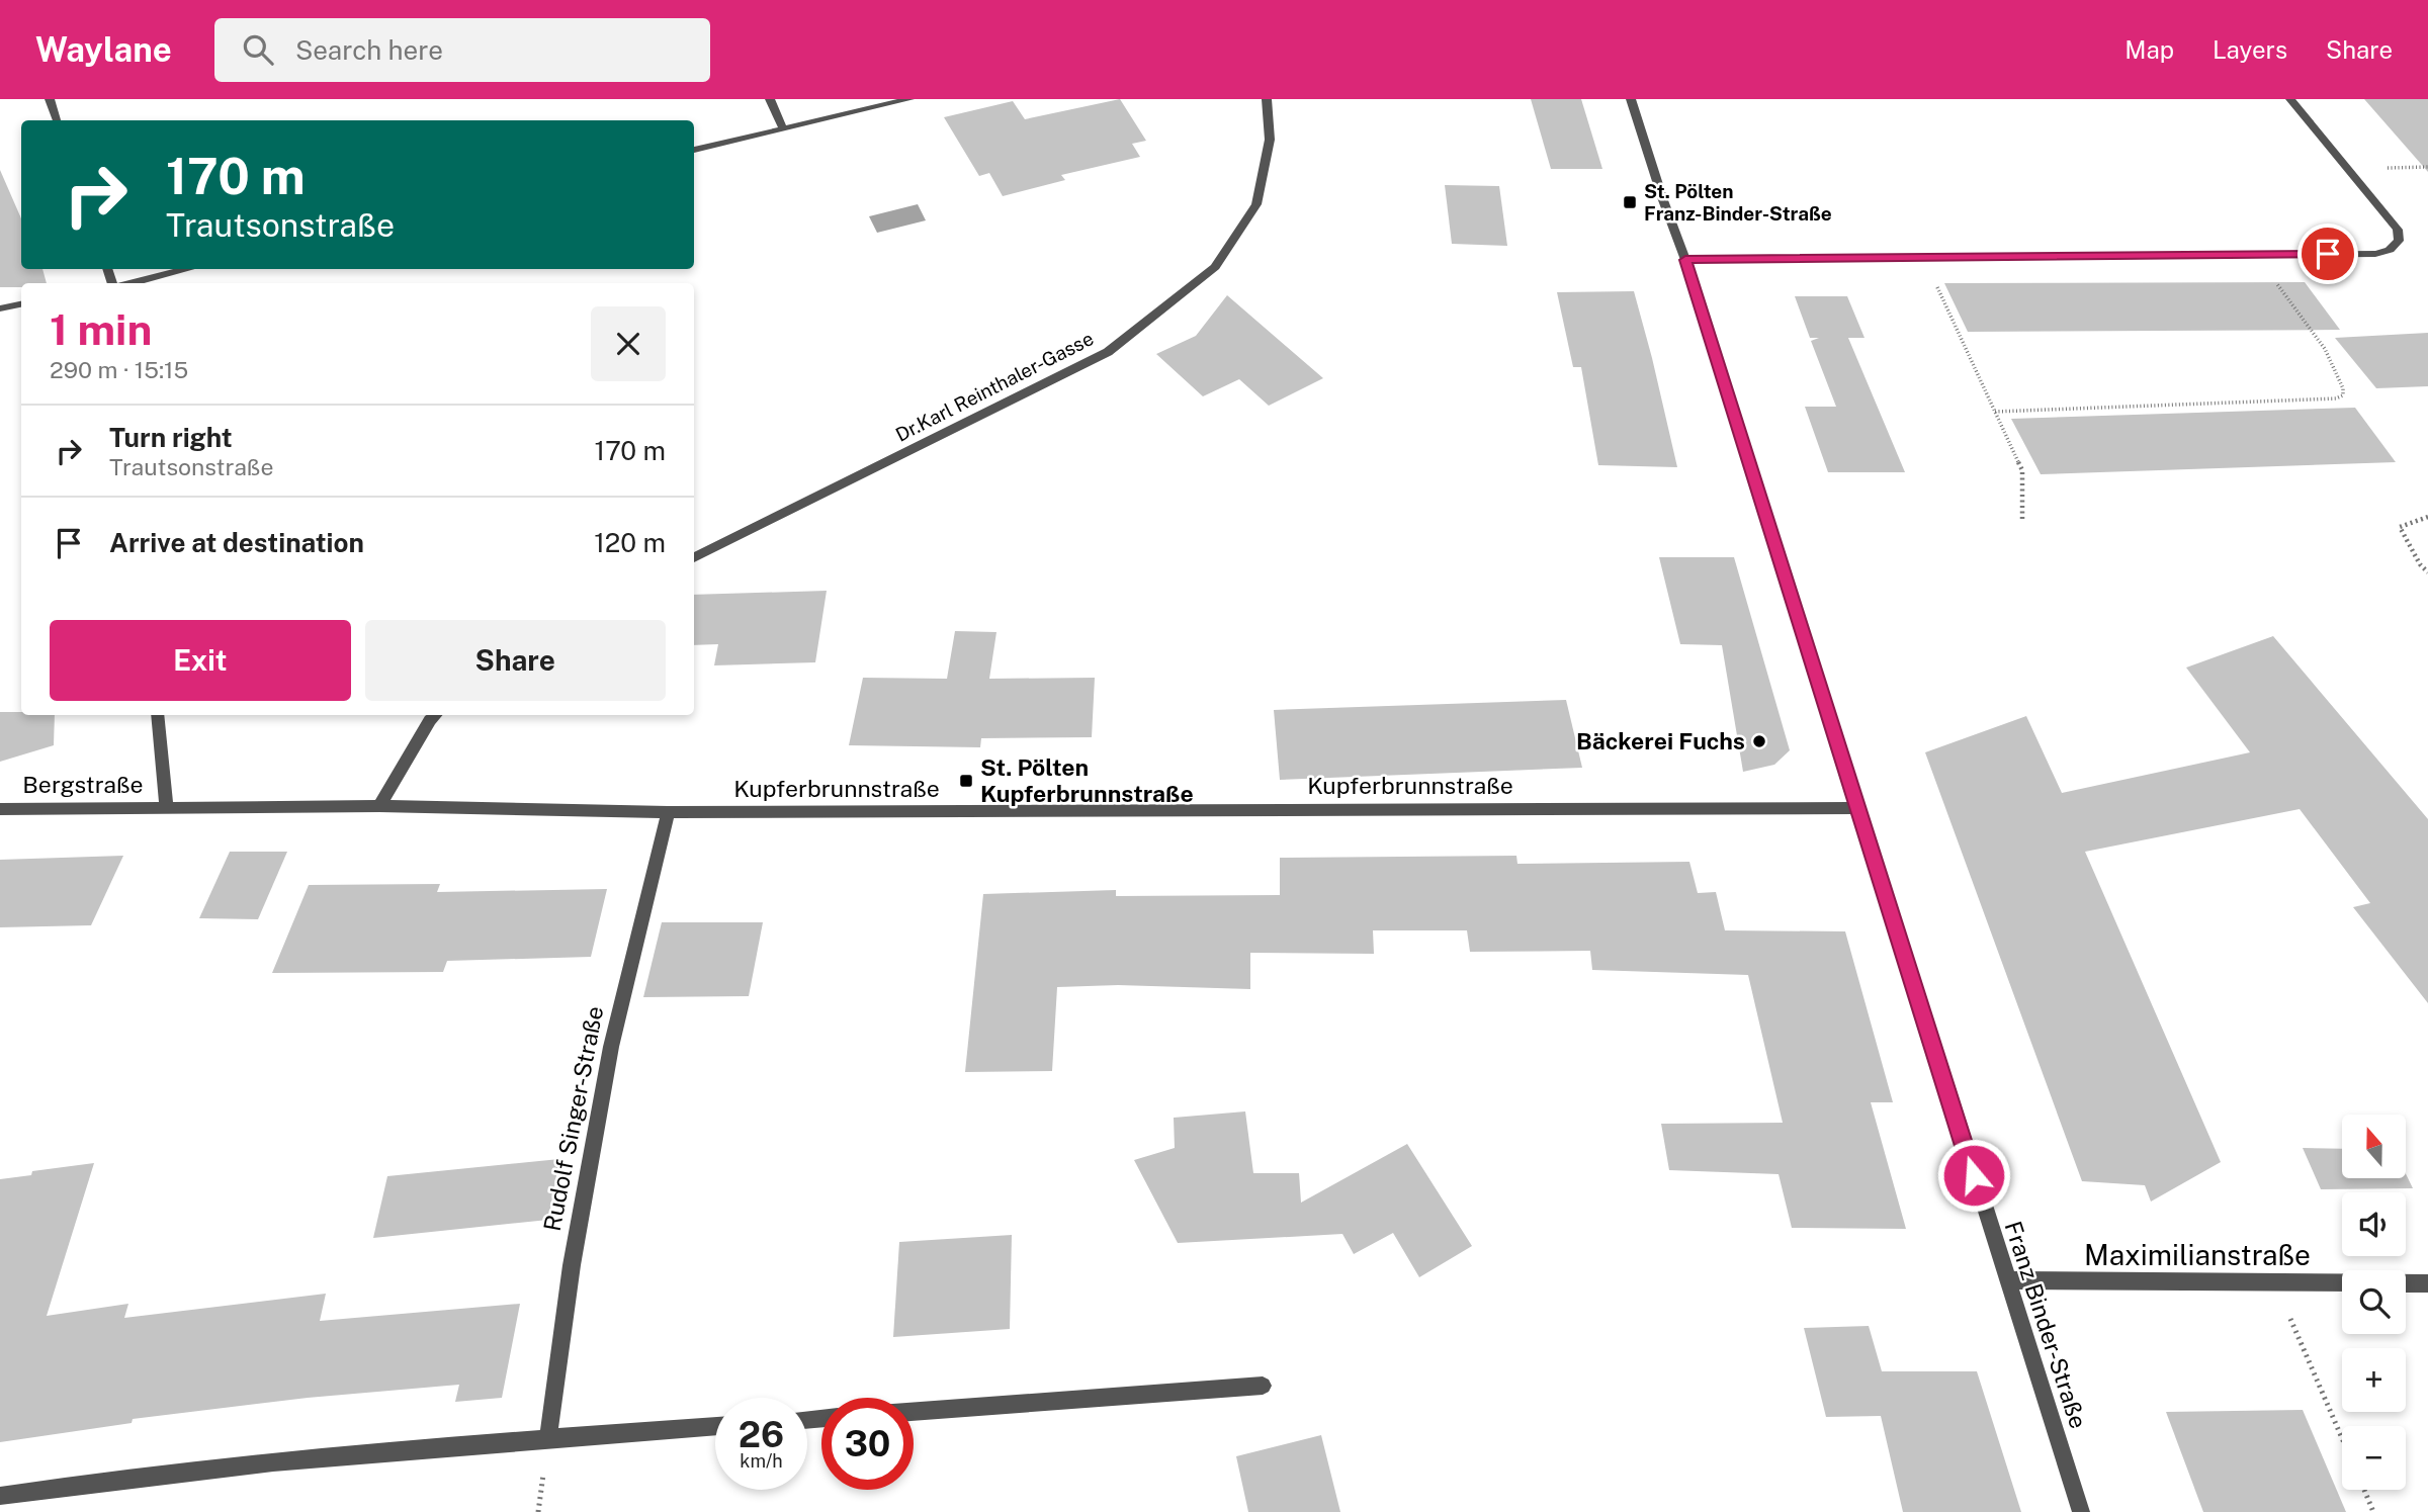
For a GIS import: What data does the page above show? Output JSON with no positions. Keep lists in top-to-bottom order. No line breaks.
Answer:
{"streets":{"street":["Dr.Karl Reinthaler-Gasse","Bergstraße","Kupferbrunnstraße","Rudolf Singer-Straße","Maximilianstraße","Franz Binder-Straße"]},"crossings":[["Bergstraße","Kupferbrunnstraße"],["Kupferbrunnstraße","Rudolf Singer-Straße"],["Kupferbrunnstraße","Franz Binder-Straße"],["Maximilianstraße","Franz Binder-Straße"]],"places":{"transit":["St. Pölten Franz-Binder-Straße","St. Pölten Kupferbrunnstraße"],"other":["Bäckerei Fuchs"]},"north":"top","page":{"header":"Waylane","search":"Search here","nav":["Map","Layers","Share"],"turn":["170 m","Trautsonstraße"],"heading":["1 min","290 m · 15:15"],"list":[{"name":"Turn right","note":"Trautsonstraße","value":"170 m"},{"name":"Arrive at destination","value":"120 m"}],"buttons":["Exit","Share"],"map_buttons":["+","−"],"speed":"26 km/h","limit":"30"}}
